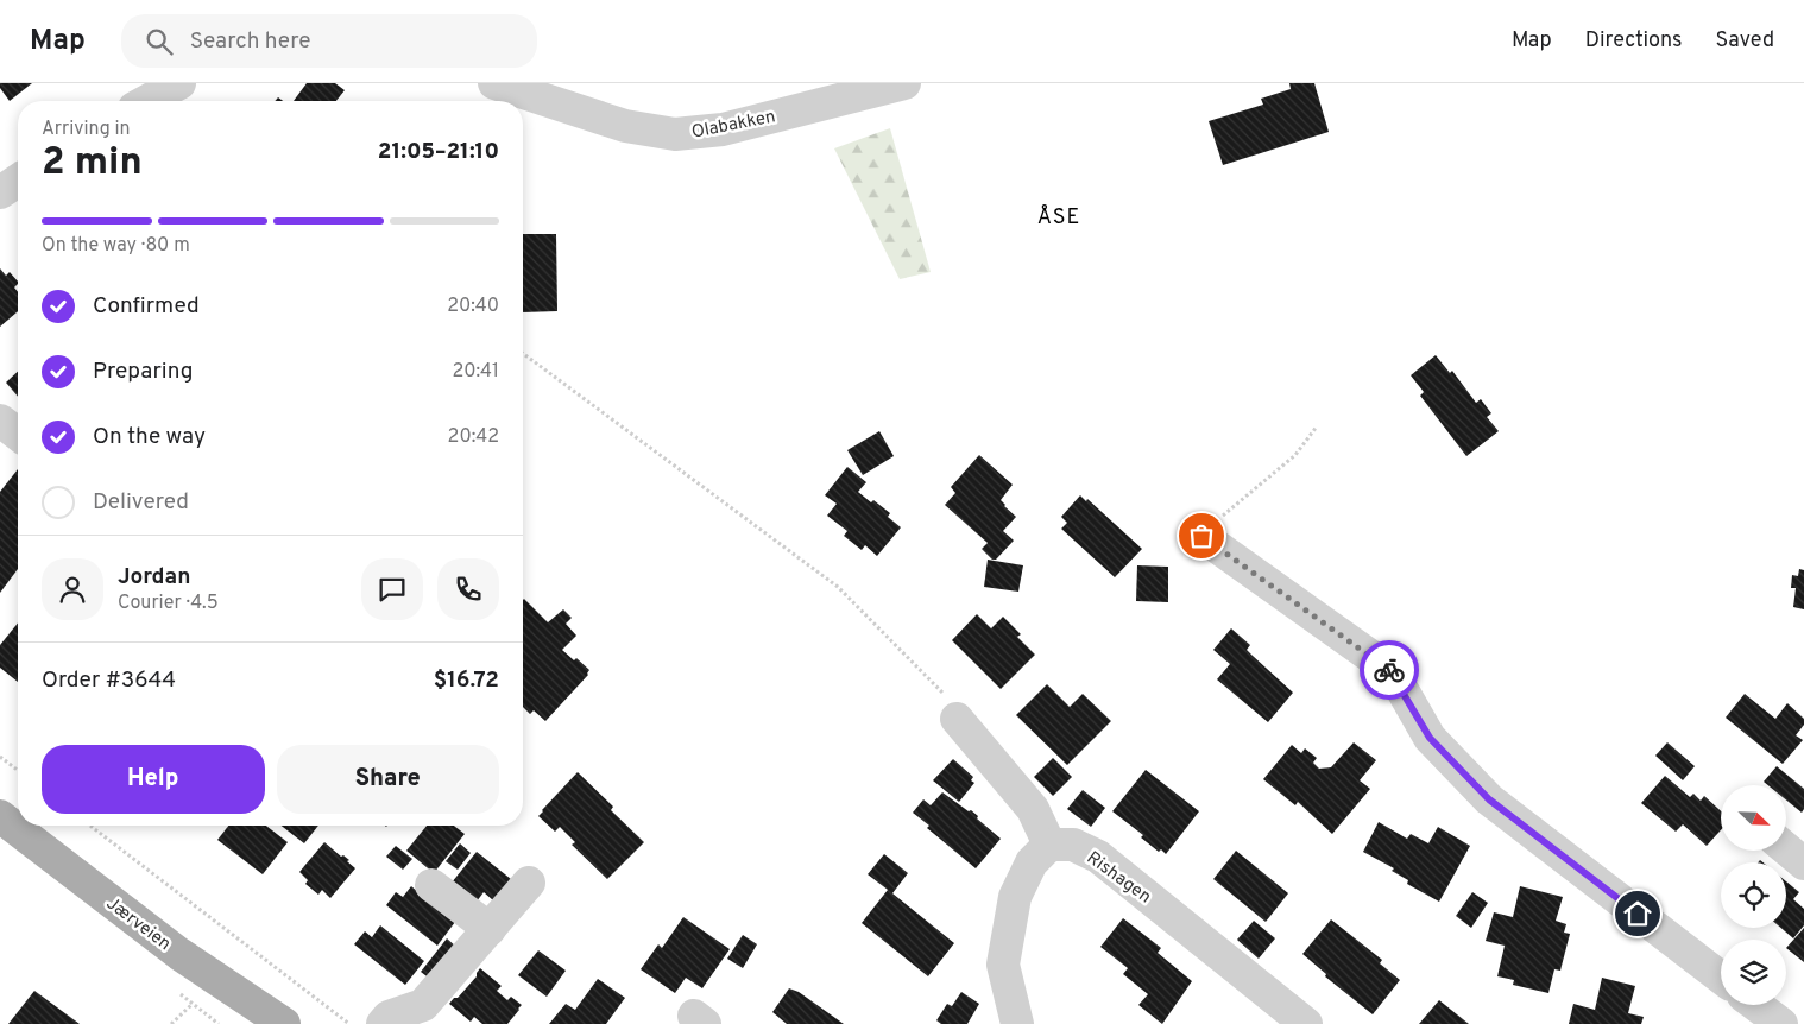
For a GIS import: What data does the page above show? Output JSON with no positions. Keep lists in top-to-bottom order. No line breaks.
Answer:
{"streets":{"main road":["Jærveien"],"street":["Olabakken","Rishagen"]},"districts":["ÅSE"],"north":"bottom right","page":{"header":"Map","search":"Search here","nav":["Map","Directions","Saved"],"heading":["2 min","Arriving in","21:05–21:10"],"panel":["Jordan","Courier · 4.5","Order #3644","$16.72"],"bar":"On the way · 80 m","list":[["Confirmed","20:40"],["Preparing","20:41"],["On the way","20:42"],"Delivered"],"buttons":["Help","Share"]}}
